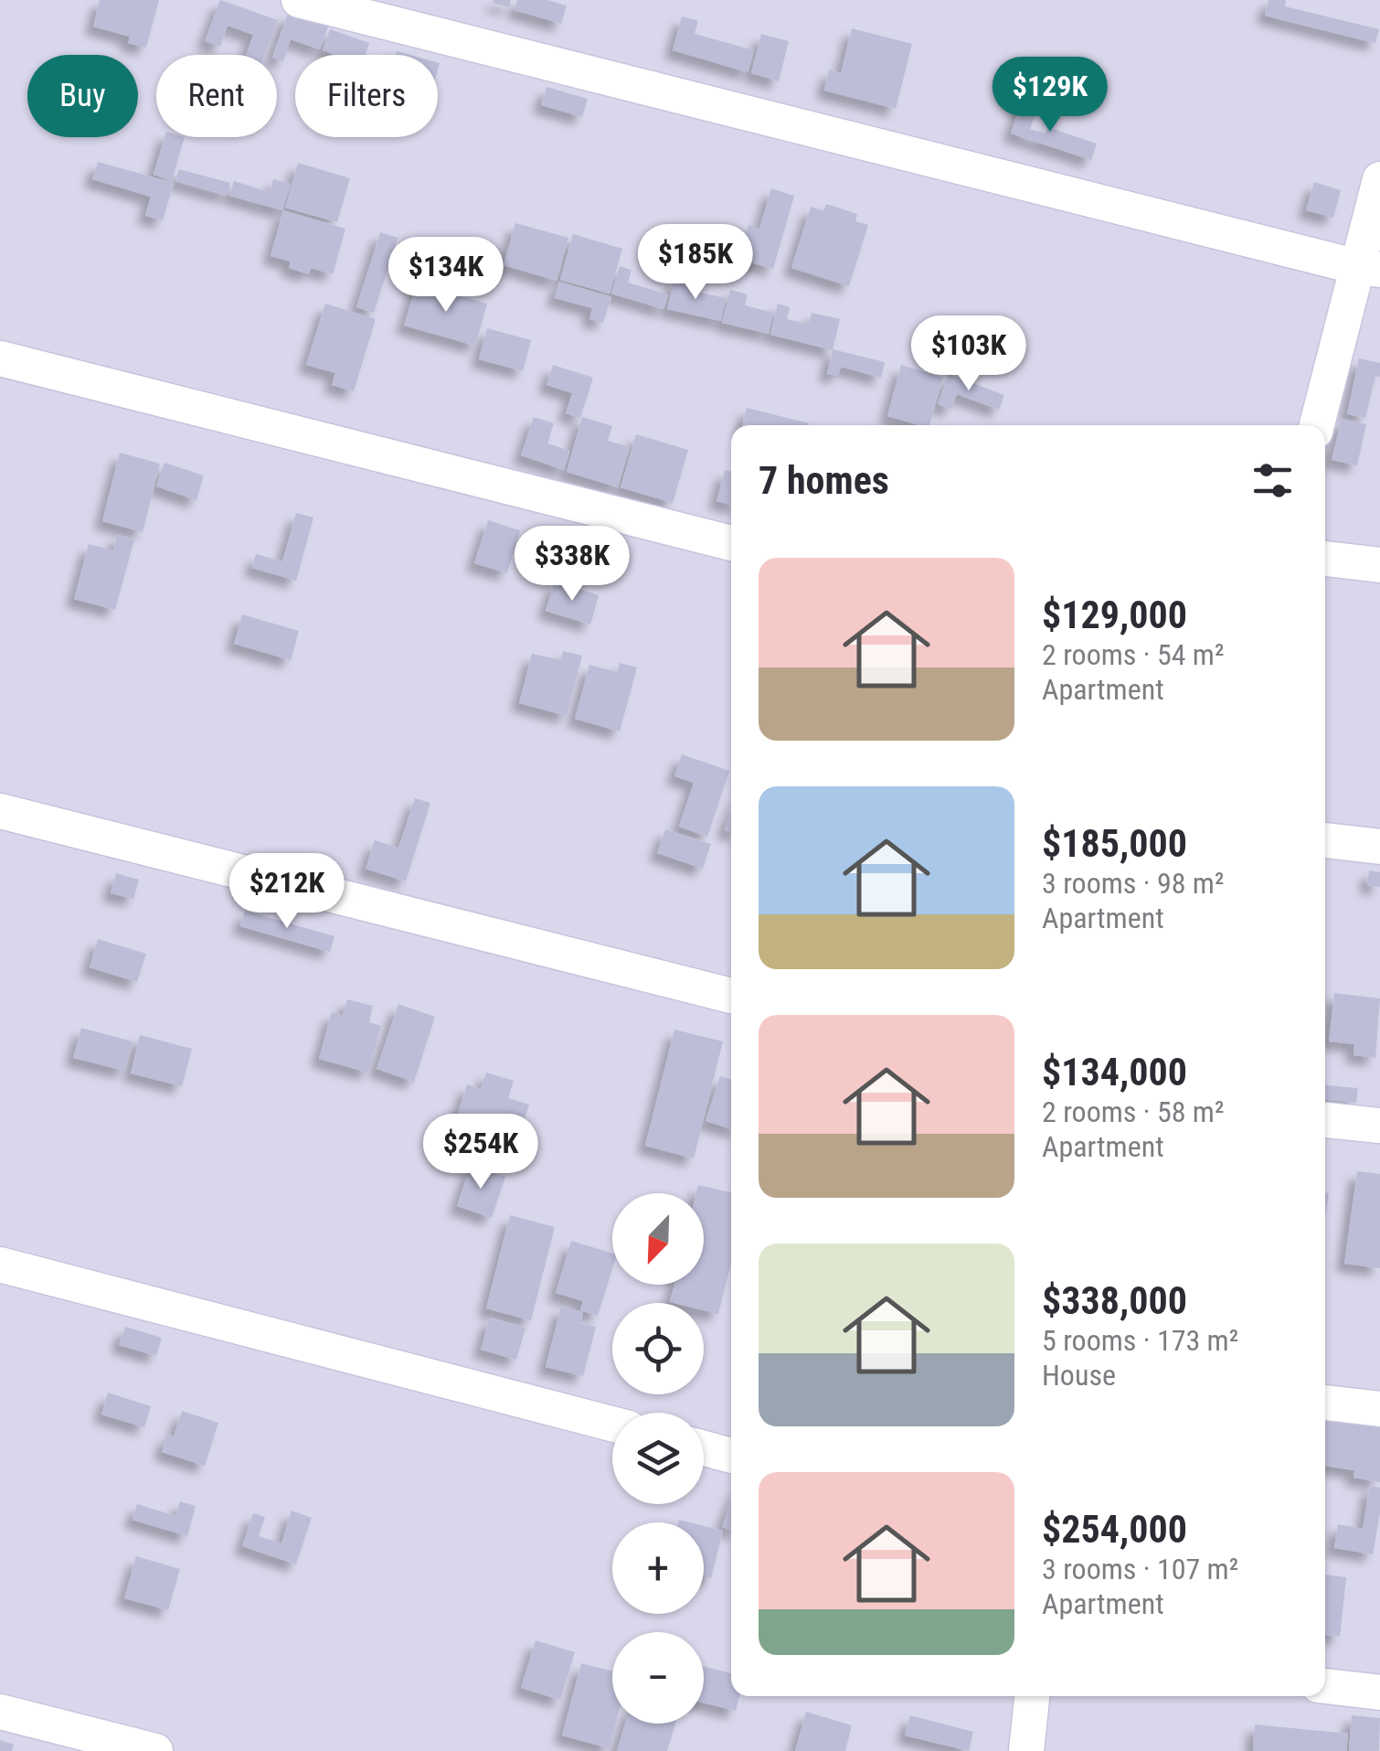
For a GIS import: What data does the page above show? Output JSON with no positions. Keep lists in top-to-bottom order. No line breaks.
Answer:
{"north":"bottom left","page":{"chip":["Buy","Rent","Filters"],"price":["$129K","$185K","$134K","$103K","$338K","$212K","$254K"],"heading":"7 homes","list":[{"name":"$129,000","note":"2 rooms · 54 m² · Apartment"},{"name":"$185,000","note":"3 rooms · 98 m² · Apartment"},{"name":"$134,000","note":"2 rooms · 58 m² · Apartment"},{"name":"$338,000","note":"5 rooms · 173 m² · House"},{"name":"$254,000","note":"3 rooms · 107 m² · Apartment"}],"map_buttons":["+","−"]}}
